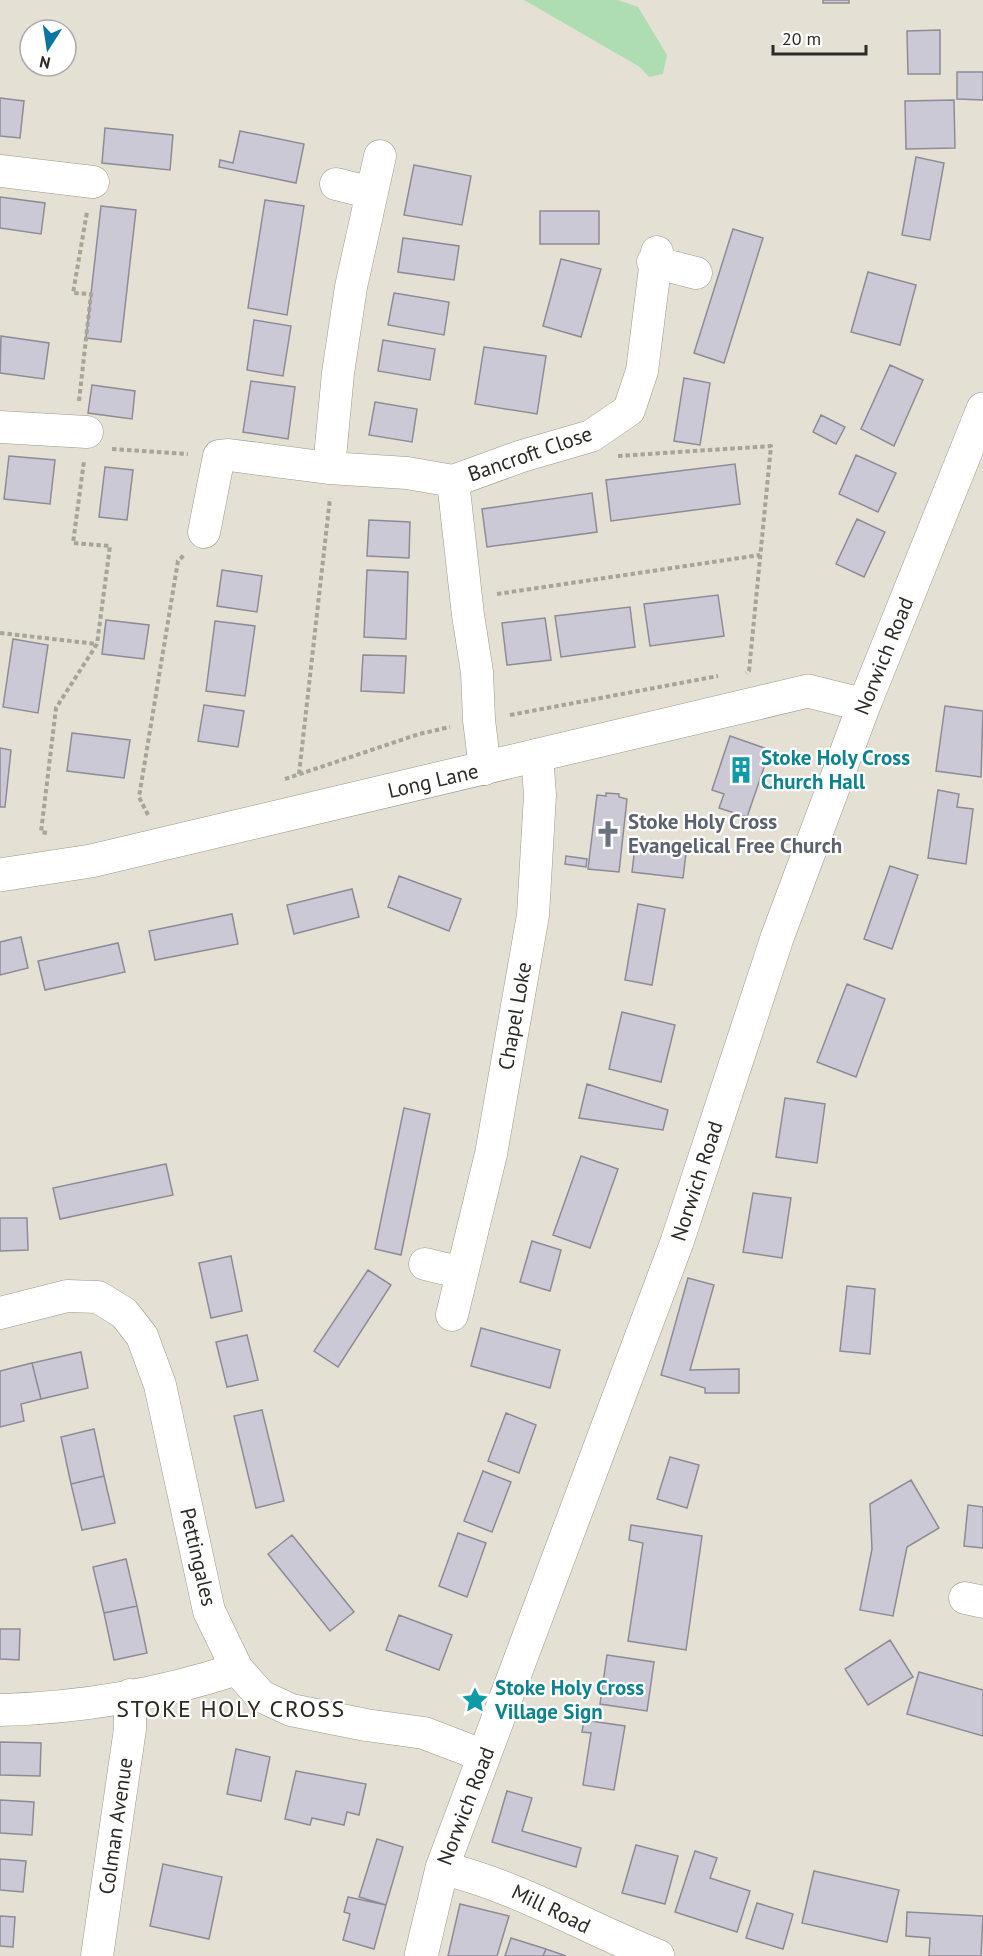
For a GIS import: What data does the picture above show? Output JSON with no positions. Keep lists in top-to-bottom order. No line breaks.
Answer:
{"streets":{"street":["Bancroft Close","Norwich Road","Long Lane","Chapel Loke","Pettingales","Colman Avenue","Mill Road"]},"crossings":[["Bancroft Close","Long Lane"],["Norwich Road","Long Lane"],["Norwich Road","Pettingales"],["Norwich Road","Mill Road"],["Long Lane","Chapel Loke"]],"districts":["STOKE HOLY CROSS"],"places":{"building":["Stoke Holy Cross Church Hall"],"church":["Stoke Holy Cross Evangelical Free Church"],"place":["Stoke Holy Cross Village Sign"]},"scale_bar":"20 m","north":"bottom"}
